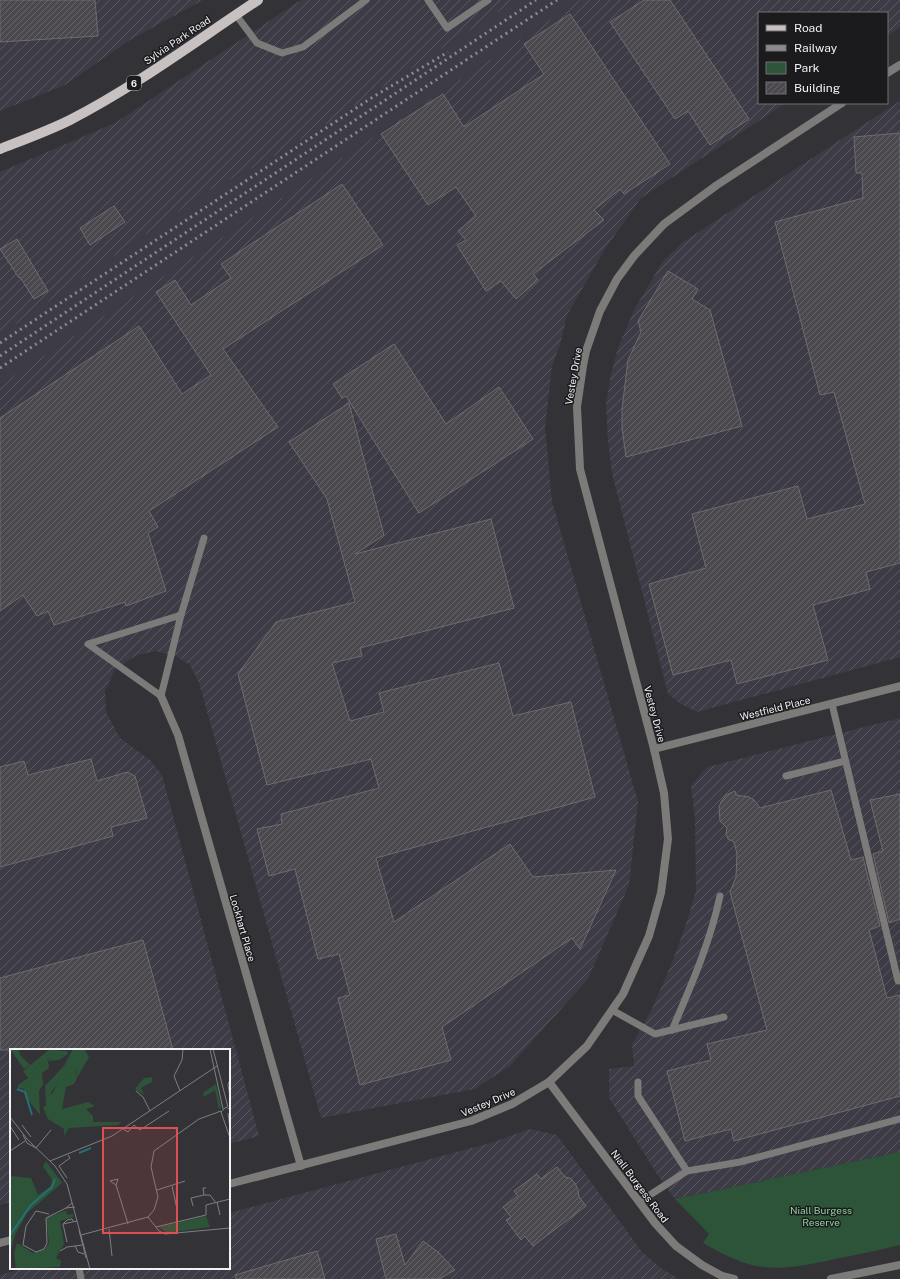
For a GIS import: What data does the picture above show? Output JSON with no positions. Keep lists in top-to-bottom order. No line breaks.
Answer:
{"streets":{"main road":["Sylvia Park Road","6"],"street":["Vestey Drive","Westfield Place","Lockhart Place","Niall Burgess Road"]},"crossings":[["Vestey Drive","Westfield Place"],["Vestey Drive","Lockhart Place"],["Vestey Drive","Niall Burgess Road"]],"parks":["Niall Burgess Reserve"],"legend":["Road","Railway","Park","Building"]}
